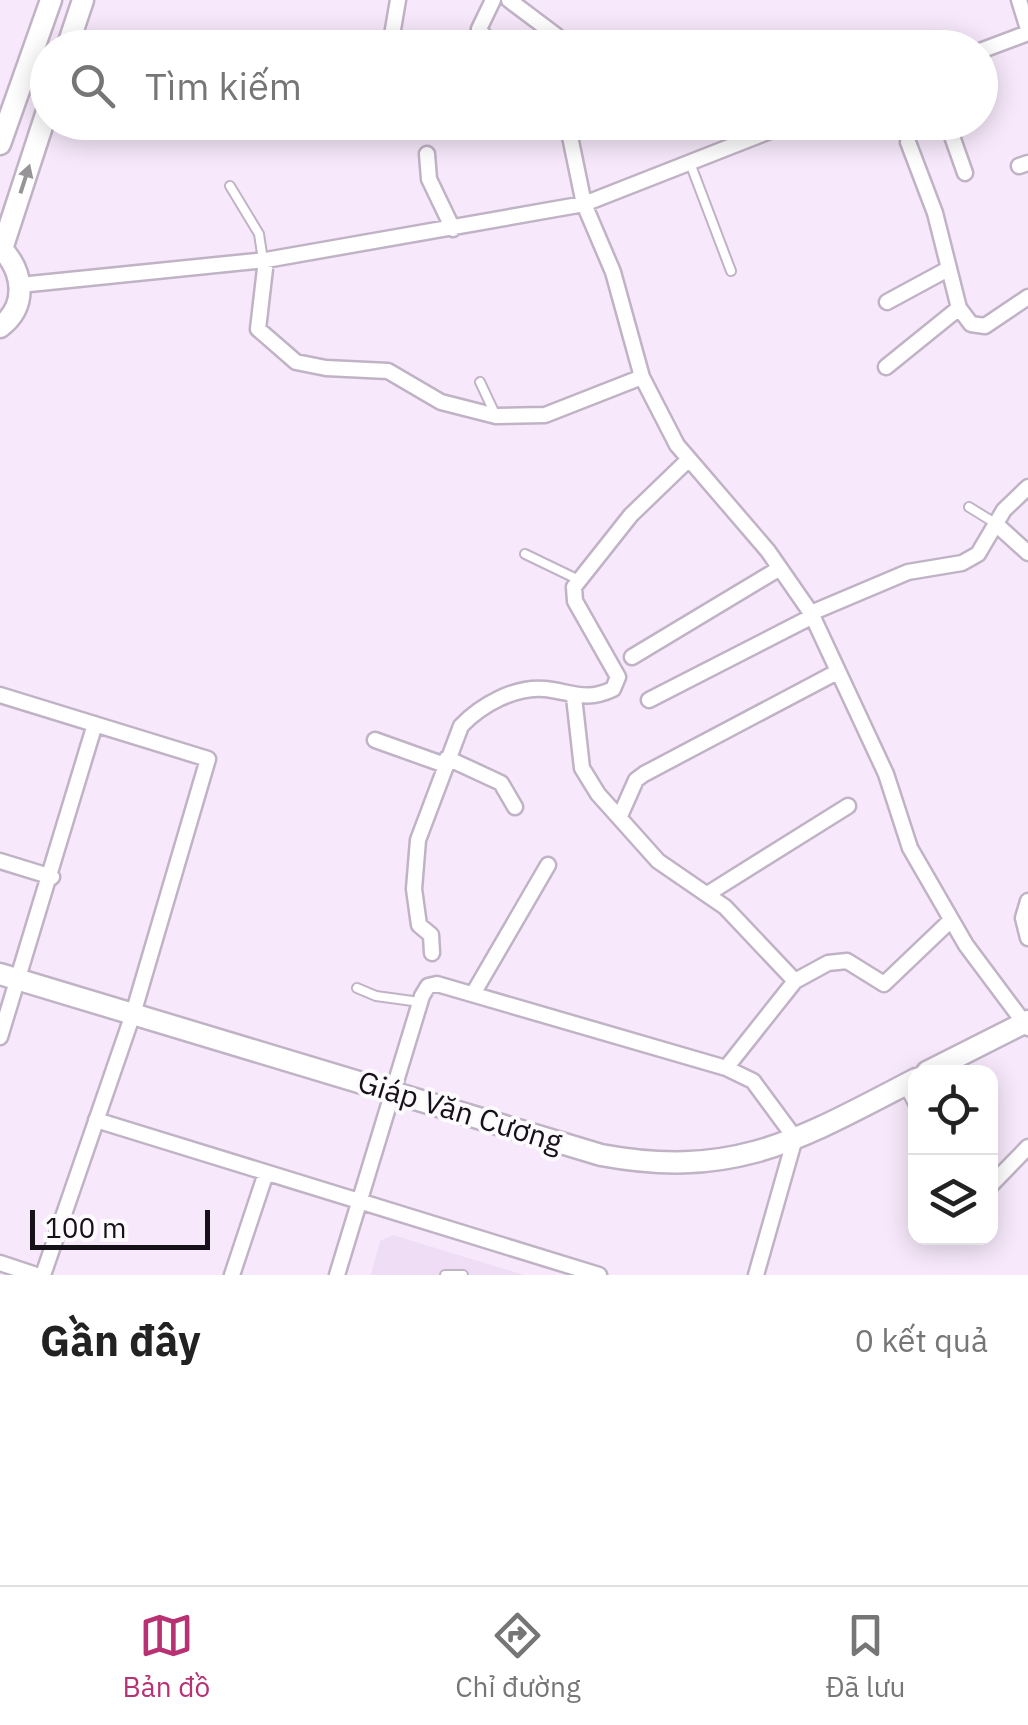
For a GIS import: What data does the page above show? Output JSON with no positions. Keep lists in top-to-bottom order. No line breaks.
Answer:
{"streets":{"street":["Giáp Văn Cương"]},"scale_bar":"100 m","page":{"search":"Tìm kiếm","scale":"100 m","heading":["Gần đây","0 kết quả"],"nav":["Bản đồ","Chỉ đường","Đã lưu"]}}
